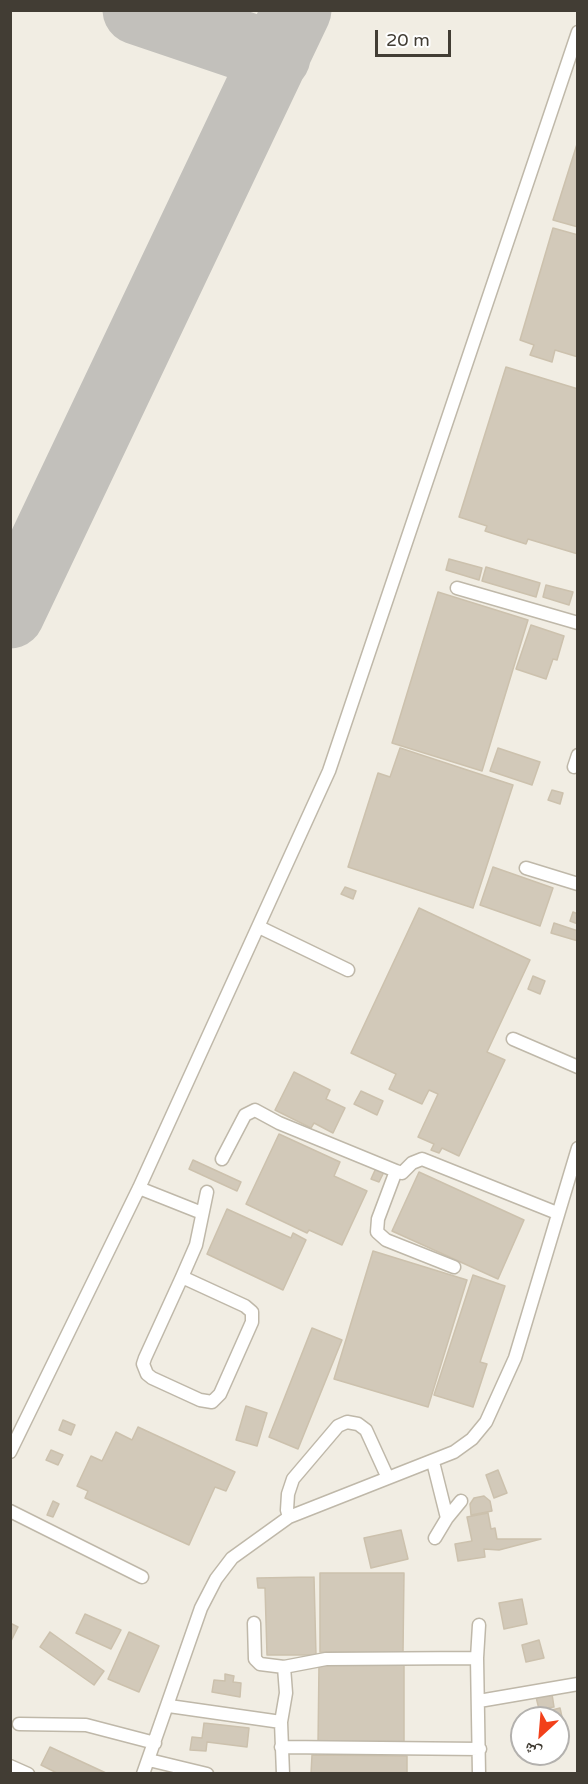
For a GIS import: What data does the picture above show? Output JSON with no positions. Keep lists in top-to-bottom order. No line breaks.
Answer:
{"scale_bar":"20 m","north":"bottom left"}
